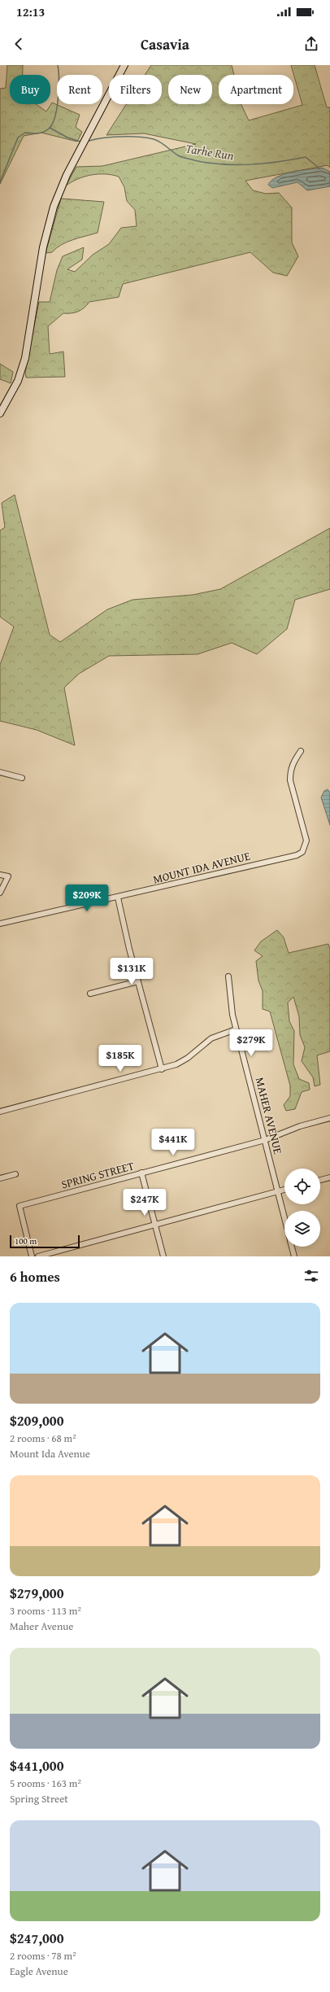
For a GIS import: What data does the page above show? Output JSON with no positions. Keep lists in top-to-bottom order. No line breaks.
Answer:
{"streets":{"street":["MOUNT IDA AVENUE","MAHER AVENUE","SPRING STREET"]},"crossings":[["MAHER AVENUE","SPRING STREET"]],"water":["Tarhe Run"],"scale_bar":"100 m","page":{"status":"12:13","header":"Casavia","chip":["Buy","Rent","Filters","New","Apartment"],"price":["$209K","$131K","$279K","$185K","$441K","$247K"],"scale":"100 m","heading":"6 homes","list":[{"name":"$209,000","note":"2 rooms · 68 m² · Mount Ida Avenue"},{"name":"$279,000","note":"3 rooms · 113 m² · Maher Avenue"},{"name":"$441,000","note":"5 rooms · 163 m² · Spring Street"},{"name":"$247,000","note":"2 rooms · 78 m² · Eagle Avenue"}]}}
